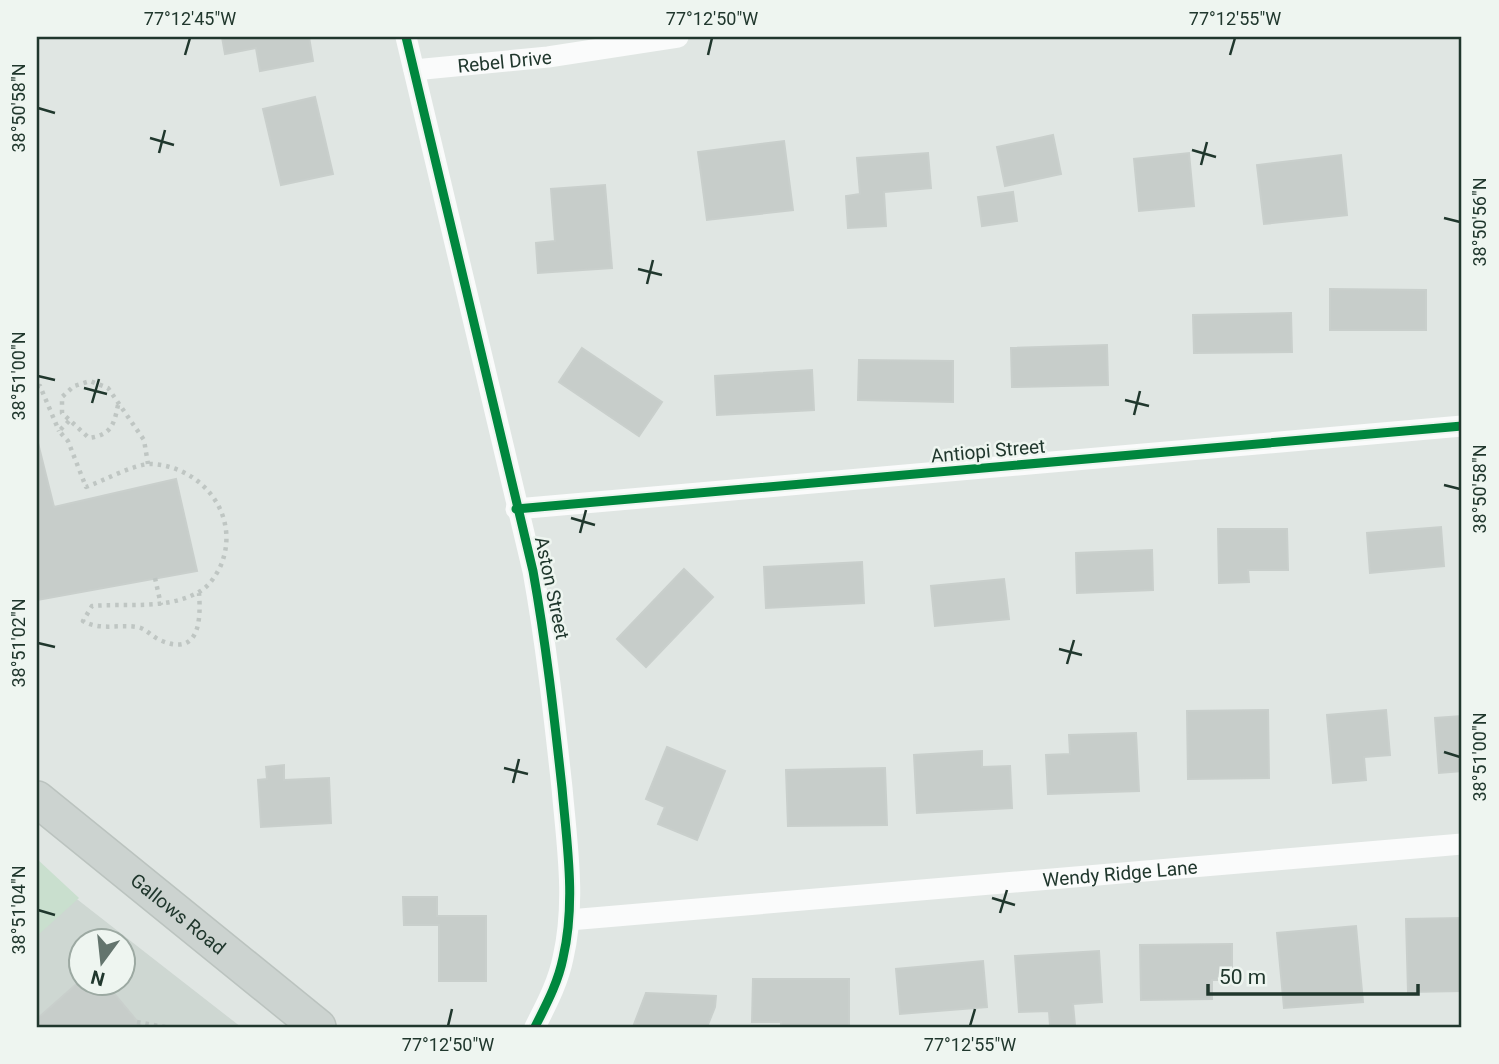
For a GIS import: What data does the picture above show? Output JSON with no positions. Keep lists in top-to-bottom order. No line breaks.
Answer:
{"streets":{"main road":["Gallows Road"],"street":["Rebel Drive","Antiopi Street","Aston Street","Wendy Ridge Lane"]},"crossings":[["Rebel Drive","Aston Street"],["Antiopi Street","Aston Street"],["Aston Street","Wendy Ridge Lane"]],"scale_bar":"50 m","north":"bottom","coordinates":["77°12'45\"W","77°12'50\"W","77°12'55\"W","38°50'58\"N","38°50'56\"N","38°51'00\"N","38°51'02\"N","38°51'04\"N"]}
